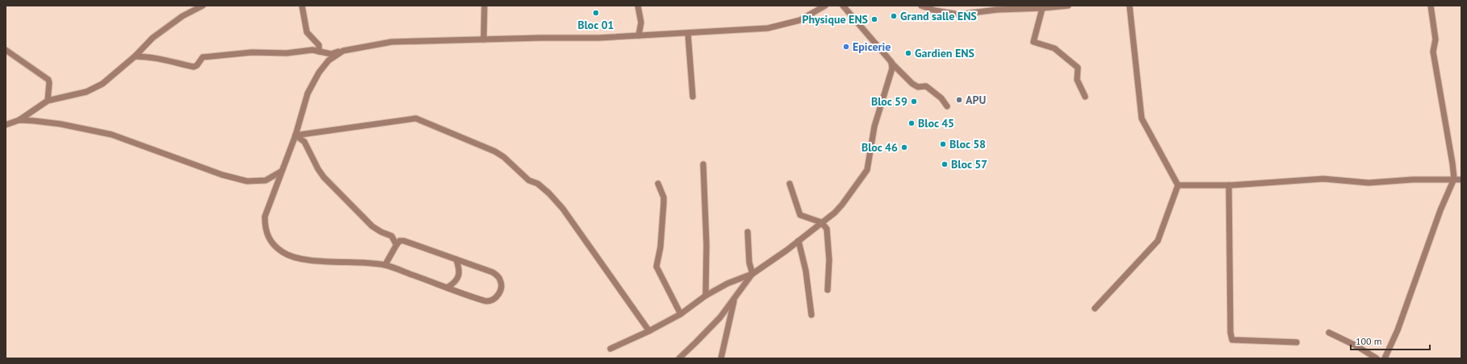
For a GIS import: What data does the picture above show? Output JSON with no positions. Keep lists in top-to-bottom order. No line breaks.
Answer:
{"places":["Bloc 01","Grand salle ENS","Physique ENS","Epicerie","Gardien ENS","APU","Bloc 59","Bloc 45","Bloc 58","Bloc 46","Bloc 57"],"scale_bar":"100 m"}
